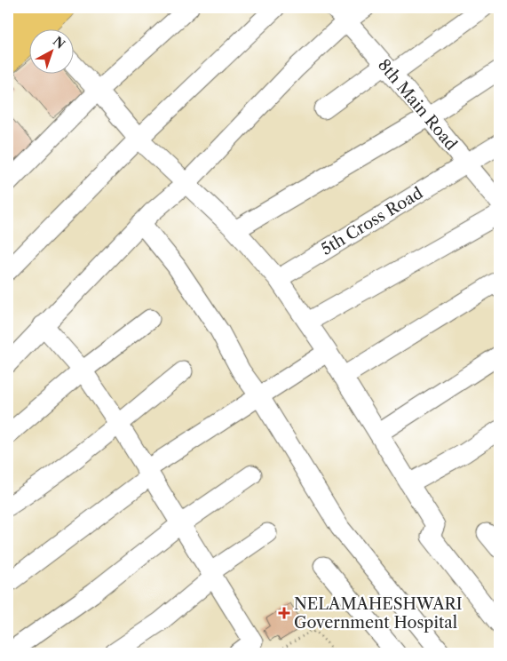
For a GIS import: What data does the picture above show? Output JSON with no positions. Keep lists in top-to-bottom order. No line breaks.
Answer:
{"streets":{"street":["8th Main Road","5th Cross Road"]},"crossings":[["8th Main Road","5th Cross Road"]],"places":{"health":["NELAMAHESHWARI Government Hospital"]},"north":"top right"}
